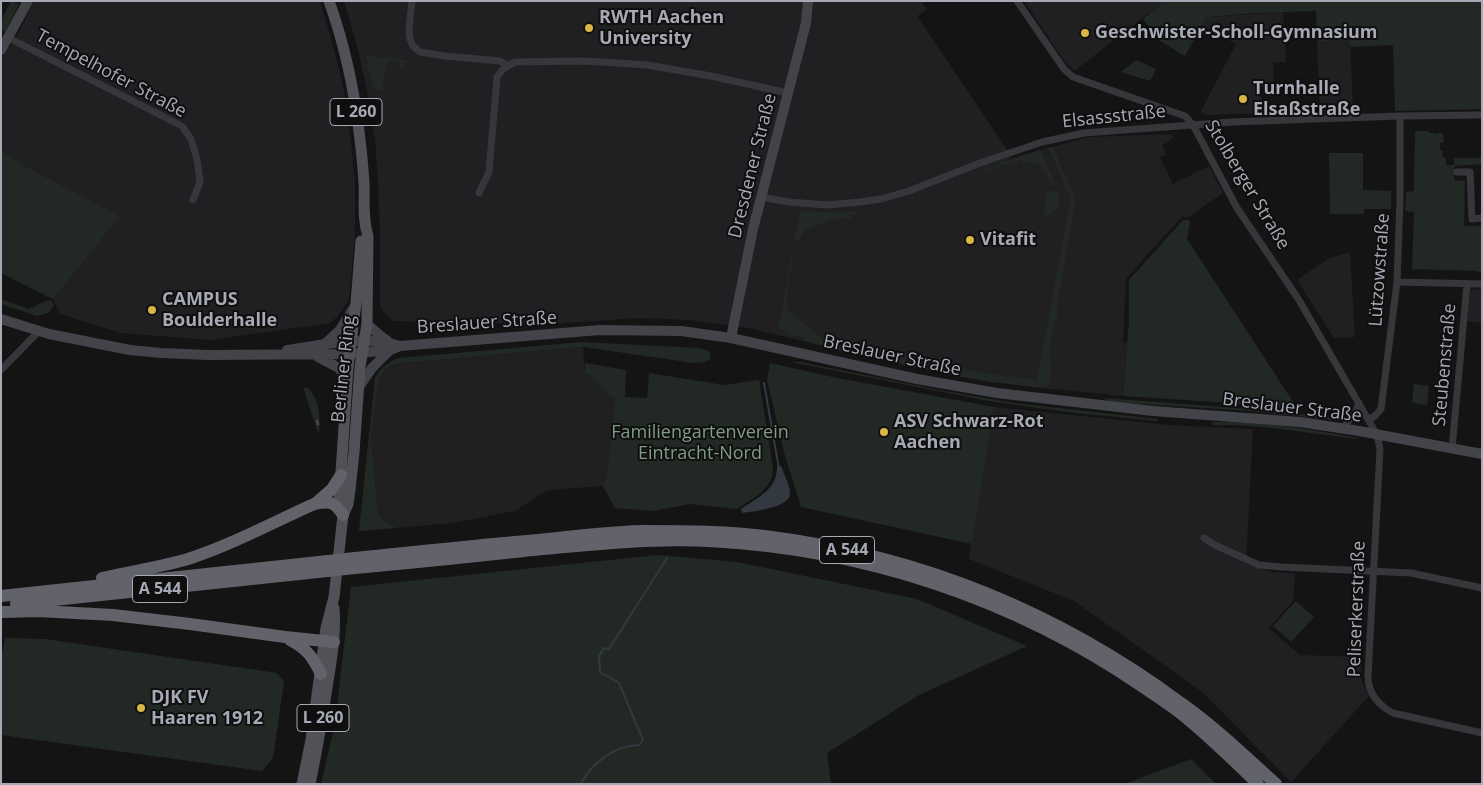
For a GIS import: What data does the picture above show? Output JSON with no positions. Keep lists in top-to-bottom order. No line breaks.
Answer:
{"streets":{"highway":["A 544"],"main road":["L 260","Dresdener Straße","Breslauer Straße","Berliner Ring"],"street":["Tempelhofer Straße","Elsassstraße","Stolberger Straße","Lützowstraße","Steubenstraße","Peliserkerstraße"]},"crossings":[["Elsassstraße","Dresdener Straße"],["Elsassstraße","Stolberger Straße"],["Elsassstraße","Lützowstraße"],["Dresdener Straße","Breslauer Straße"],["Stolberger Straße","Lützowstraße"],["Stolberger Straße","Breslauer Straße"],["Stolberger Straße","Peliserkerstraße"],["Breslauer Straße","Berliner Ring"],["Breslauer Straße","Peliserkerstraße"]],"parks":["Familiengartenverein Eintracht-Nord"],"places":["RWTH Aachen University","Geschwister-Scholl-Gymnasium","Turnhalle Elsaßstraße","Vitafit","CAMPUS Boulderhalle","ASV Schwarz-Rot Aachen","DJK FV Haaren 1912"]}
